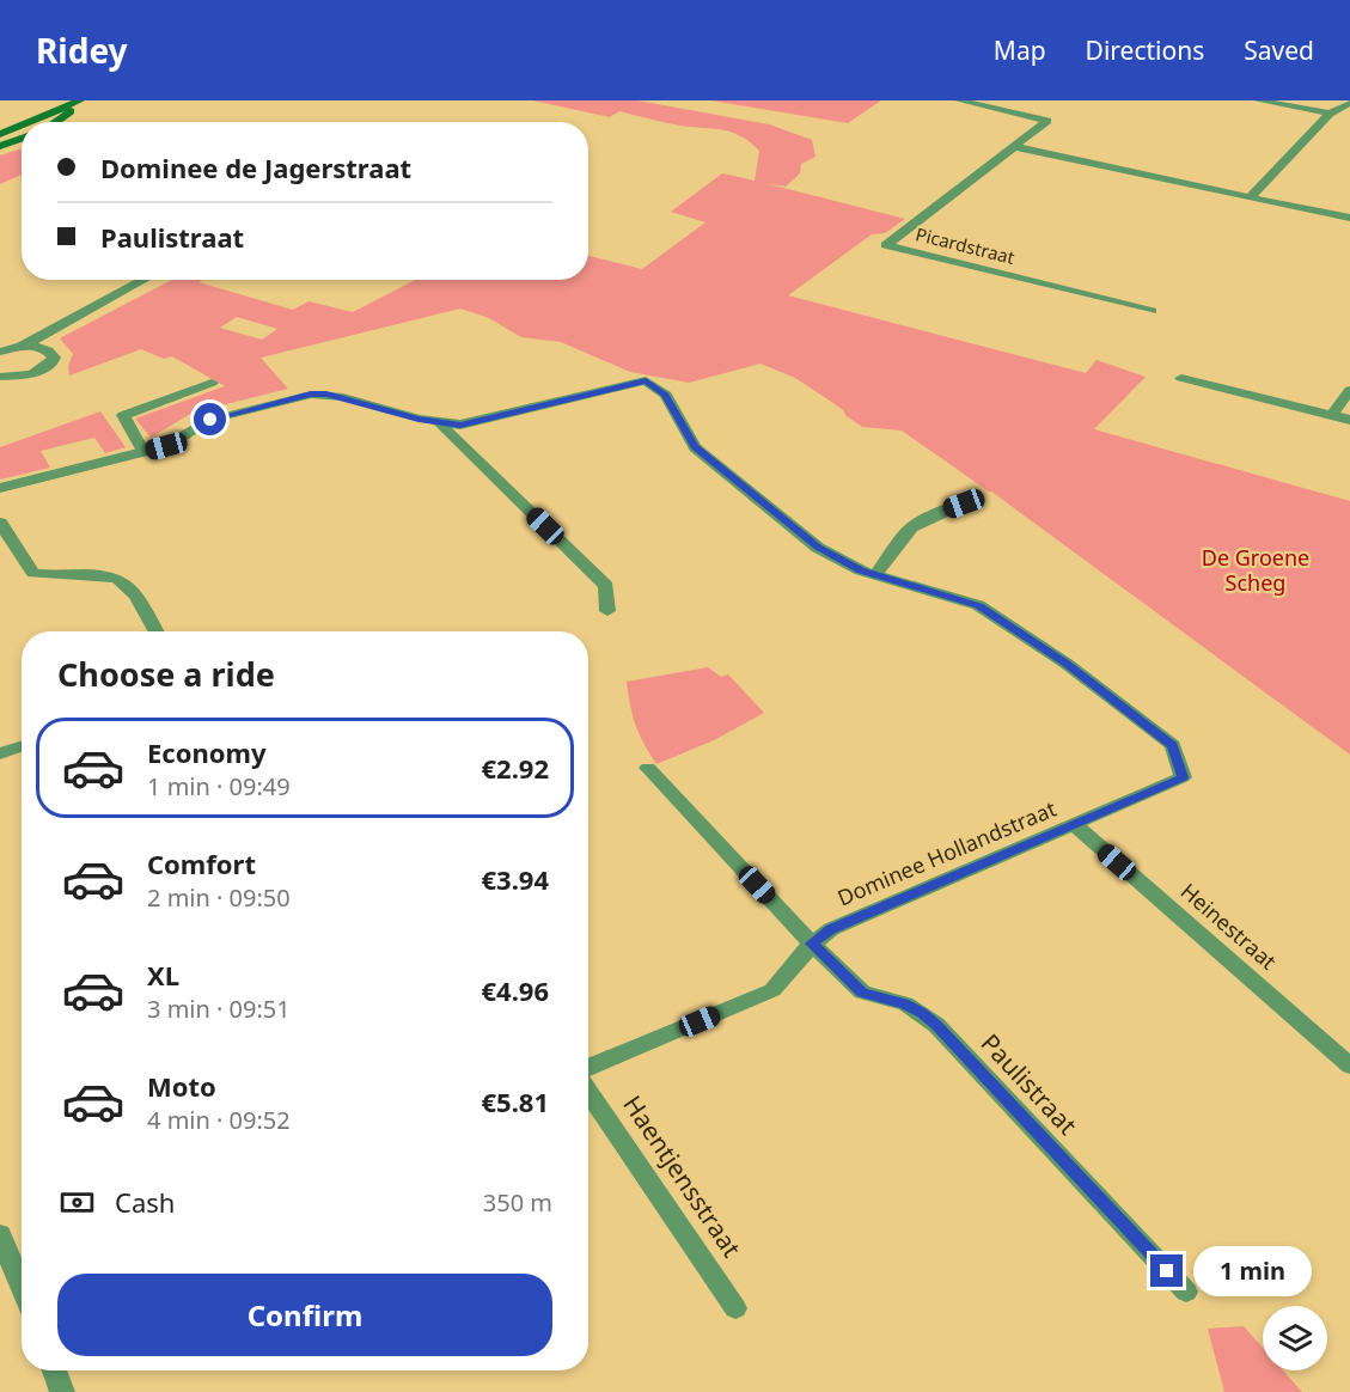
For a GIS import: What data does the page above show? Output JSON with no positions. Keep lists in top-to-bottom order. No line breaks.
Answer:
{"streets":{"street":["Picardstraat","Dominee Hollandstraat","Heinestraat","Paulistraat","Haentjensstraat"]},"crossings":[["Dominee Hollandstraat","Heinestraat"],["Dominee Hollandstraat","Paulistraat"]],"parks":["De Groene Scheg"],"page":{"header":"Ridey","nav":["Map","Directions","Saved"],"banner":["Dominee de Jagerstraat","Paulistraat"],"heading":"Choose a ride","list":[{"name":"Economy","note":"1 min · 09:49","value":"€2.92"},{"name":"Comfort","note":"2 min · 09:50","value":"€3.94"},{"name":"XL","note":"3 min · 09:51","value":"€4.96"},{"name":"Moto","note":"4 min · 09:52","value":"€5.81"}],"pay":["Cash","350 m"],"bubble":"1 min","buttons":"Confirm"}}
